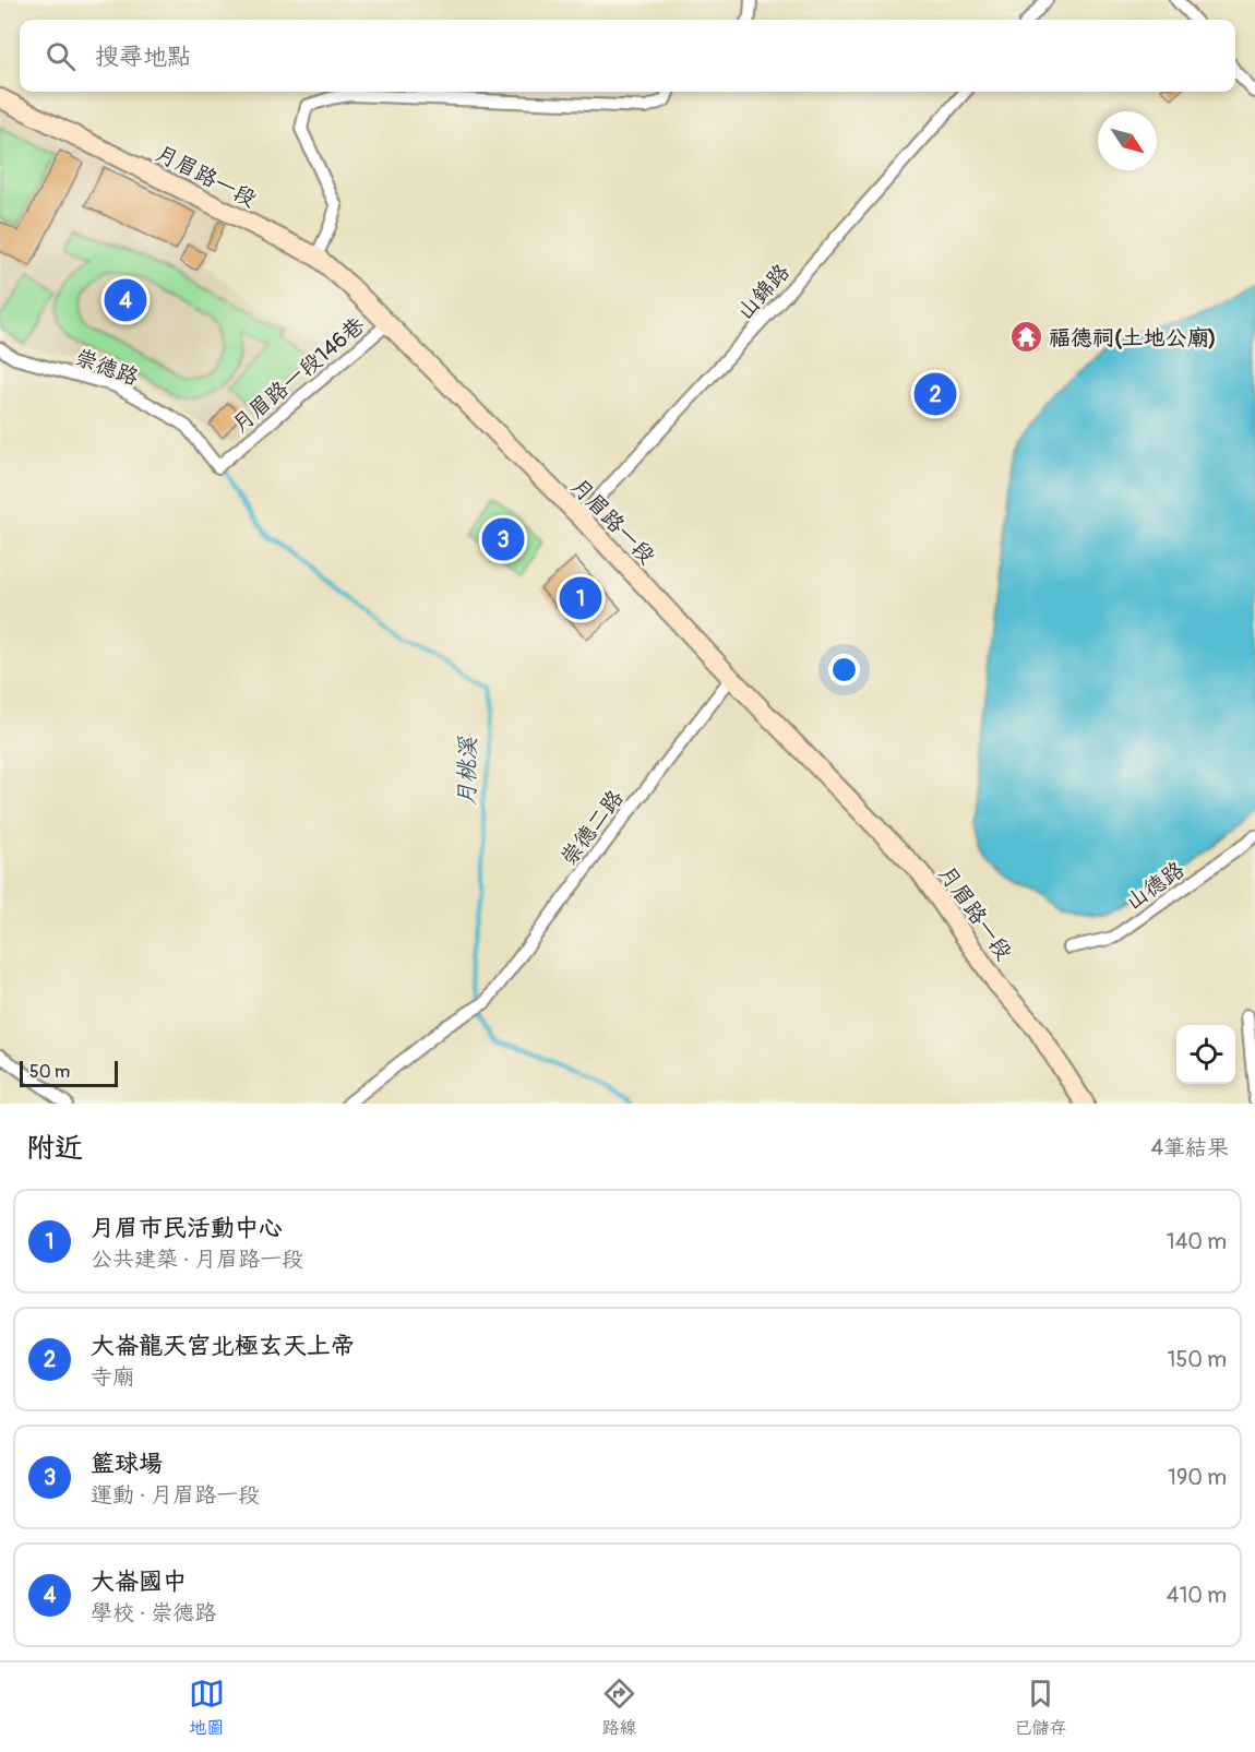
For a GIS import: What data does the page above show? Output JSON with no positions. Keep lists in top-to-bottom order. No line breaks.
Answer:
{"streets":{"street":["月眉路一段","山錦路","崇德路","月眉路一段146巷","崇德二路","山德路"]},"crossings":[["月眉路一段","山錦路"],["月眉路一段","月眉路一段146巷"],["月眉路一段","崇德二路"],["崇德路","月眉路一段146巷"]],"water":["月桃溪"],"places":{"temple":["福德祠(土地公廟)"]},"scale_bar":"50 m","north":"bottom right","page":{"search":"搜尋地點","pins":["4","2","3","1"],"scale":"50 m","heading":["附近","4筆結果"],"list":[{"mark":"1","name":"月眉市民活動中心","note":"公共建築 · 月眉路一段","value":"140 m"},{"mark":"2","name":"大崙龍天宮北極玄天上帝","note":"寺廟","value":"150 m"},{"mark":"3","name":"籃球場","note":"運動 · 月眉路一段","value":"190 m"},{"mark":"4","name":"大崙國中","note":"學校 · 崇德路","value":"410 m"}],"nav":["地圖","路線","已儲存"]}}
